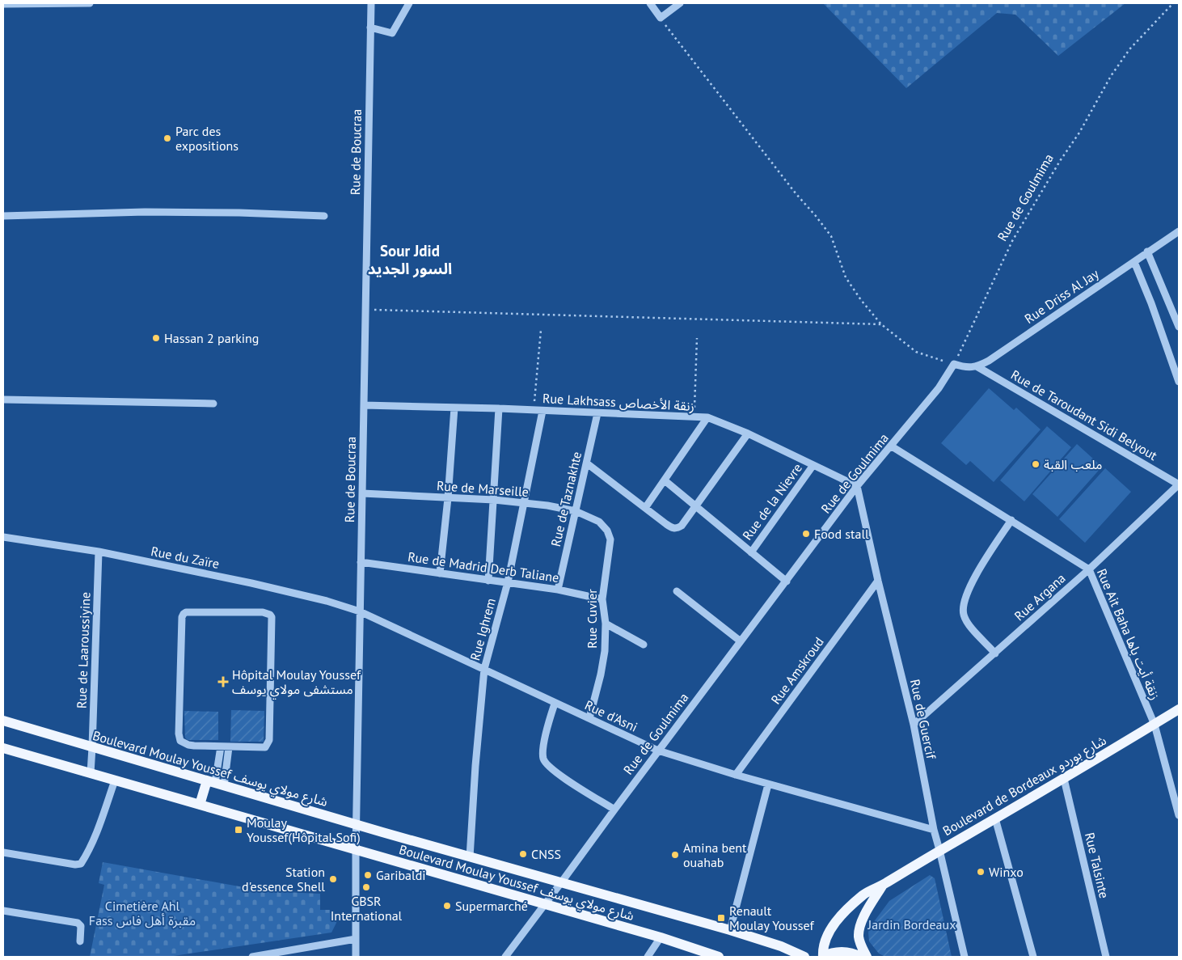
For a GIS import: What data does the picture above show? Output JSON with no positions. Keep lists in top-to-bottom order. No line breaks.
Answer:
{"streets":{"main road":["Boulevard Moulay Youssef شارع مولاي يوسف","Boulevard de Bordeaux شارع بوردو"],"street":["Rue de Boucraa","Rue de Goulmima","Rue Driss Al Jay","Rue Lakhsass زنقة الأخصاص","Rue de Taroudant Sidi Belyout","Rue de Marseille","Rue de Taznakhte","Rue de la Nievre","Rue du Zaïre","Rue de Madrid Derb Taliane","Rue Argana","Rue Cuvier","Rue Ighrem","Rue Ait Baha زنقة أيت باها","Rue de Laaroussiyine","Rue Amskroud","Rue d'Asni","Rue de Guercif","Rue Talsinte"]},"crossings":[["Rue de Boucraa","Rue Lakhsass زنقة الأخصاص"],["Rue de Boucraa","Rue de Marseille"],["Rue de Boucraa","Rue du Zaïre"],["Rue de Boucraa","Rue de Madrid Derb Taliane"],["Rue de Boucraa","Rue d'Asni"],["Rue de Boucraa","Boulevard Moulay Youssef شارع مولاي يوسف"],["Rue de Goulmima","Rue Lakhsass زنقة الأخصاص"],["Rue de Goulmima","Rue Ait Baha زنقة أيت باها"],["Rue de Goulmima","Rue d'Asni"],["Rue de Goulmima","Rue de Guercif"],["Rue de Goulmima","Boulevard Moulay Youssef شارع مولاي يوسف"],["Rue Driss Al Jay","Rue de Taroudant Sidi Belyout"],["Rue Lakhsass زنقة الأخصاص","Rue de Taznakhte"],["Rue Lakhsass زنقة الأخصاص","Rue de la Nievre"],["Rue Lakhsass زنقة الأخصاص","Rue Ighrem"],["Rue Lakhsass زنقة الأخصاص","Rue de Guercif"],["Rue de Taroudant Sidi Belyout","Rue Argana"],["Rue de Marseille","Rue de Taznakhte"],["Rue de Marseille","Rue Cuvier"],["Rue de Marseille","Rue Ighrem"],["Rue de Taznakhte","Rue de Madrid Derb Taliane"],["Rue du Zaïre","Rue de Laaroussiyine"],["Rue du Zaïre","Rue d'Asni"],["Rue de Madrid Derb Taliane","Rue Cuvier"],["Rue de Madrid Derb Taliane","Rue Ighrem"],["Rue Argana","Rue Ait Baha زنقة أيت باها"],["Rue Argana","Rue de Guercif"],["Rue Cuvier","Rue d'Asni"],["Rue Ighrem","Rue d'Asni"],["Rue Ighrem","Boulevard Moulay Youssef شارع مولاي يوسف"],["Rue Ait Baha زنقة أيت باها","Boulevard de Bordeaux شارع بوردو"],["Rue de Laaroussiyine","Boulevard Moulay Youssef شارع مولاي يوسف"],["Rue Amskroud","Rue d'Asni"],["Rue Amskroud","Rue de Guercif"],["Rue d'Asni","Rue de Guercif"],["Rue de Guercif","Boulevard de Bordeaux شارع بوردو"],["Boulevard de Bordeaux شارع بوردو","Rue Talsinte"]],"districts":["Sour Jdid السور الجديد"],"parks":["Cimetière Ahl Fass مقبرة أهل فاس","Jardin Bordeaux"],"places":{"other":["Parc des expositions","Hassan 2 parking","ملعب القبة","Food stall","CNSS","Amina bent ouahab","Winxo","Garibaldi","Station d'essence Shell","GBSR International","Supermarché"],"health":["Hôpital Moulay Youssef مستشفى مولاي يوسف"],"transit":["Moulay Youssef(Hôpital Sofi)","Renault Moulay Youssef"]}}
